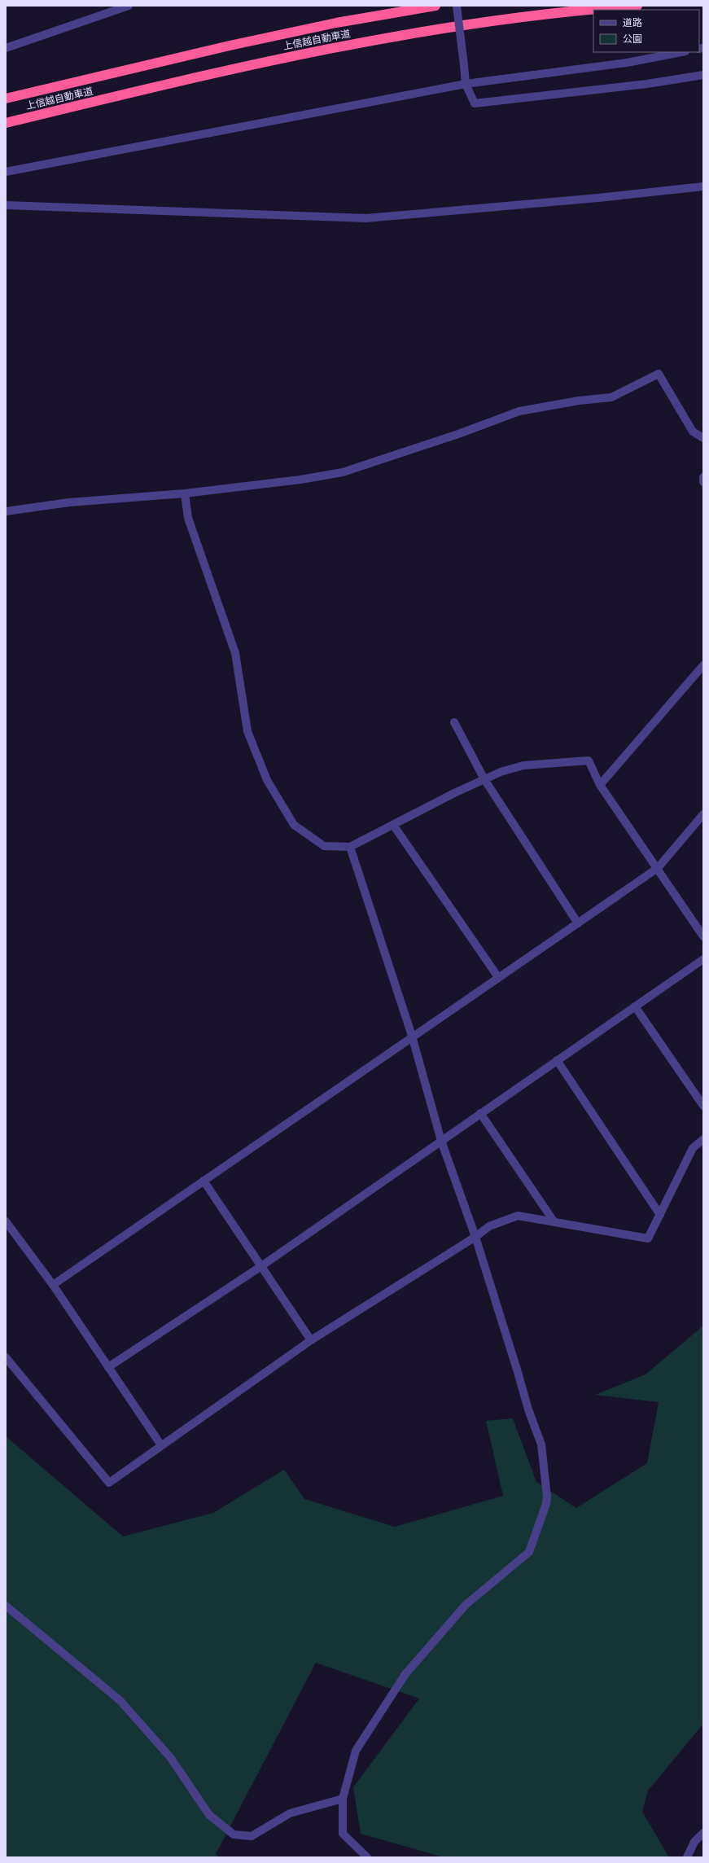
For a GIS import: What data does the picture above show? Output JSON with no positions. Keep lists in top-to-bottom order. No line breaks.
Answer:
{"streets":{"highway":["上信越自動車道"]},"legend":["道路","公園"]}
